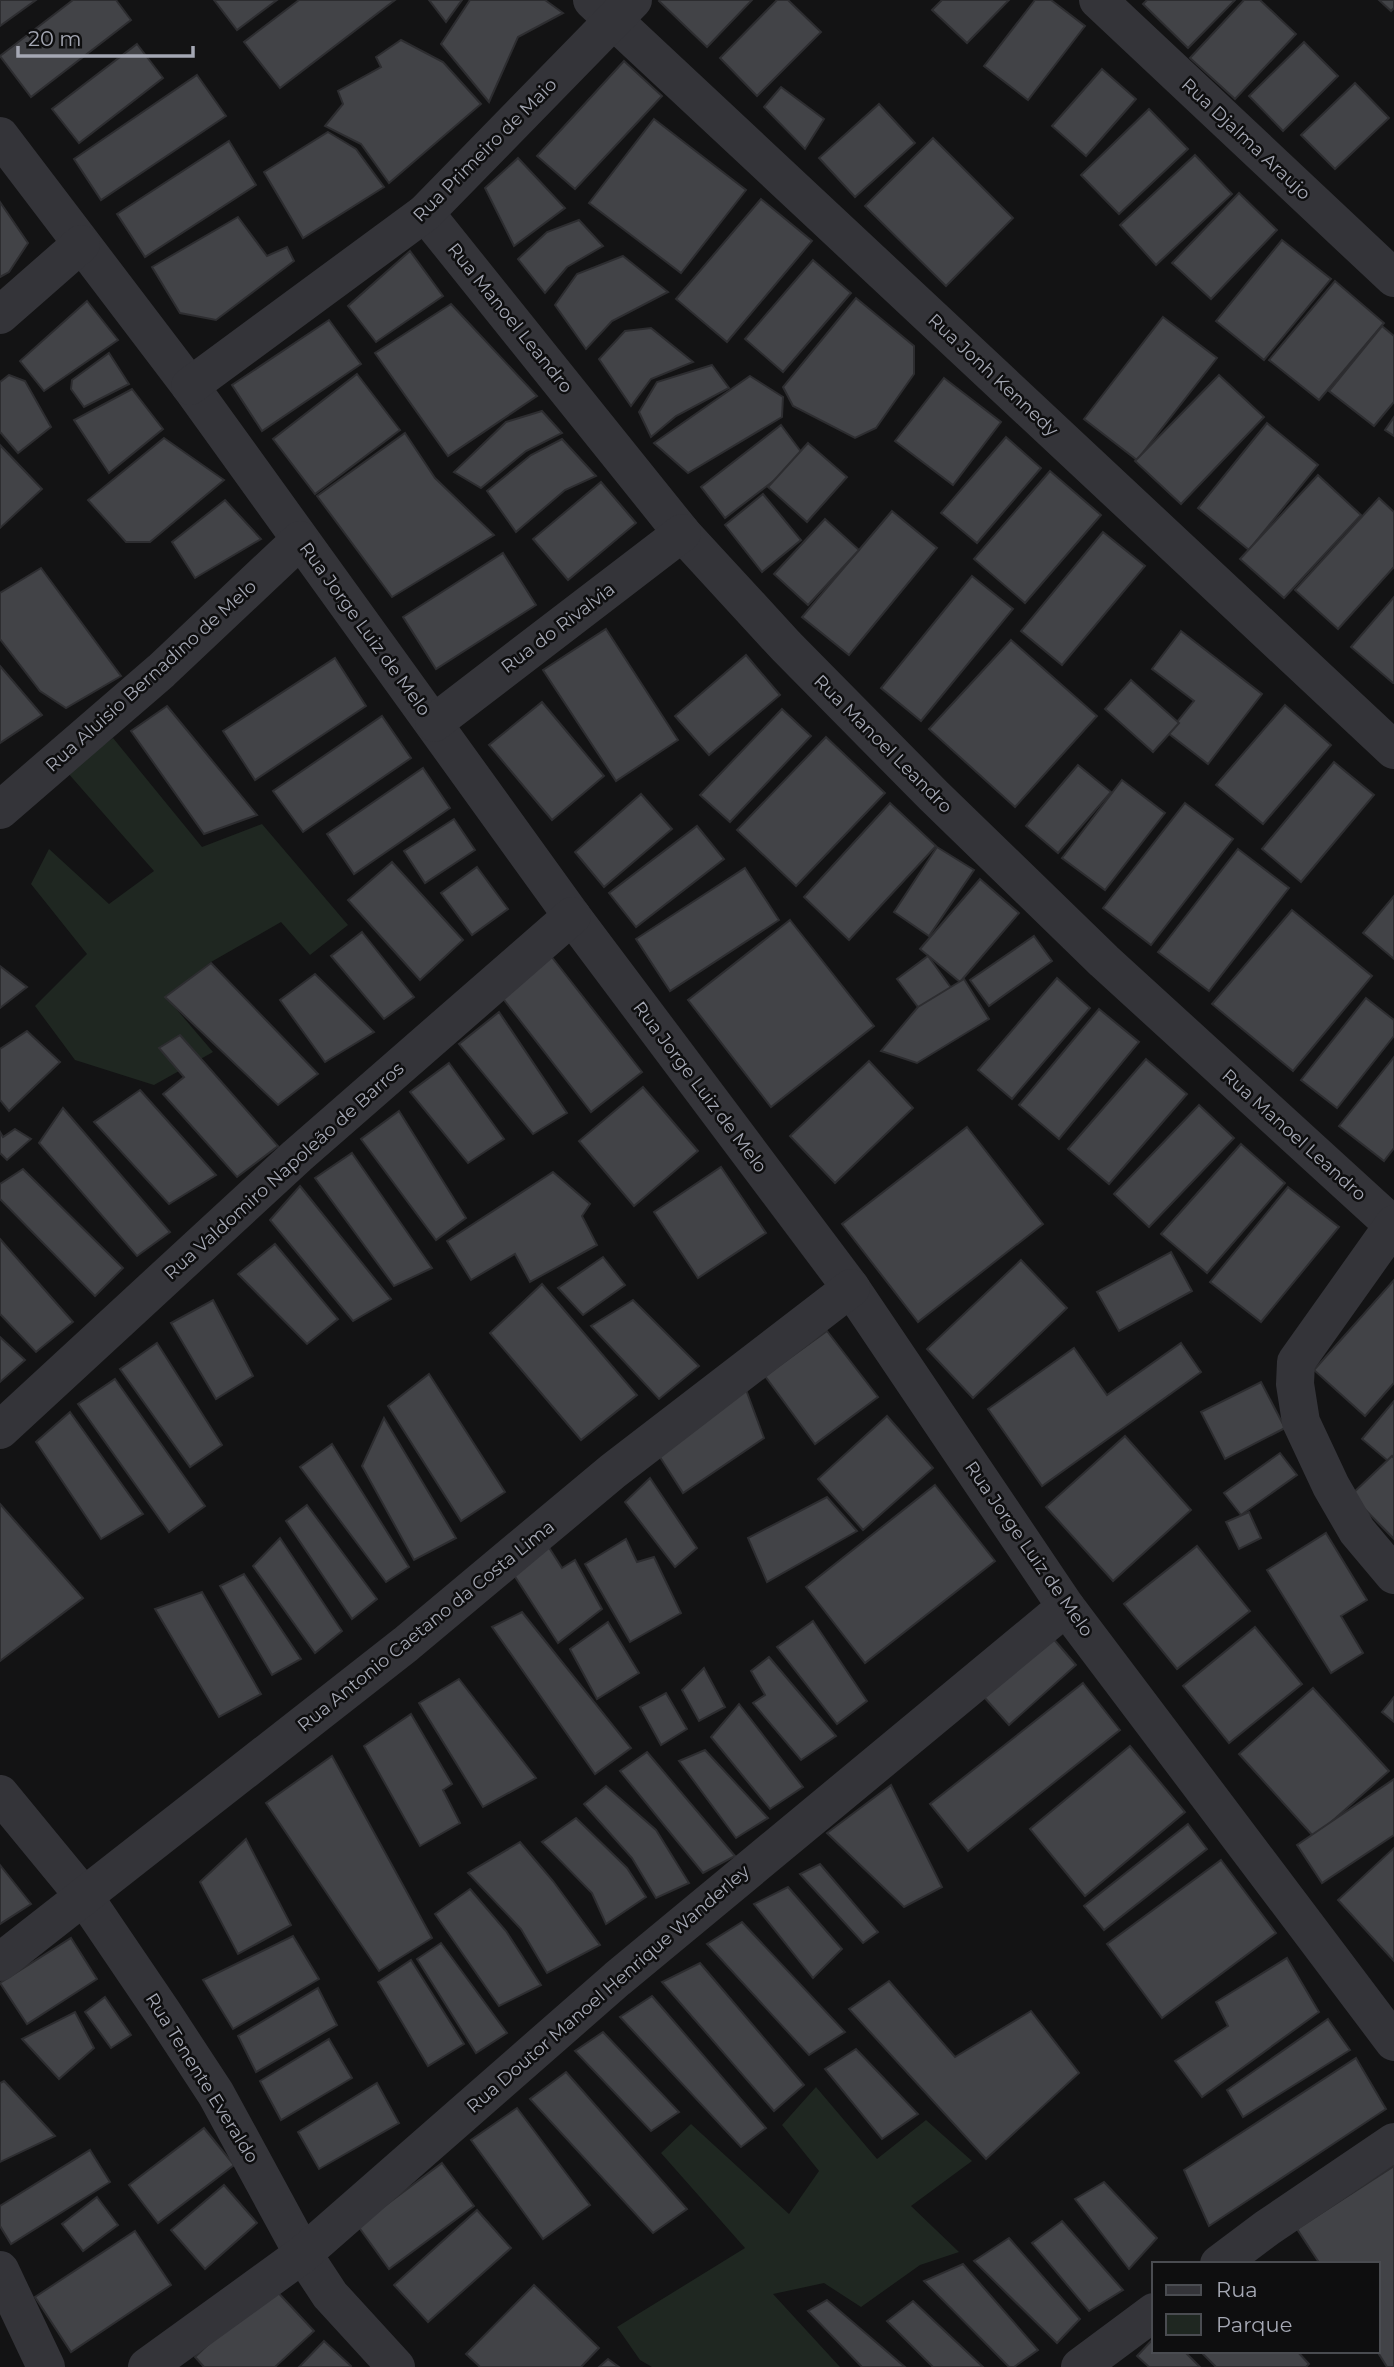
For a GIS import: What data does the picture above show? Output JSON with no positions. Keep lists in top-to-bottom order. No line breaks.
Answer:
{"streets":{"street":["Rua Djalma Araujo","Rua Primeiro de Maio","Rua Manoel Leandro","Rua Jonh Kennedy","Rua do Rivalvia","Rua Jorge Luiz de Melo","Rua Aluisio Bernadino de Melo","Rua Valdomiro Napoleão de Barros","Rua Antonio Caetano da Costa Lima","Rua Doutor Manoel Henrique Wanderley","Rua Tenente Everaldo"]},"crossings":[["Rua Primeiro de Maio","Rua Manoel Leandro"],["Rua Primeiro de Maio","Rua Jonh Kennedy"],["Rua Primeiro de Maio","Rua Jorge Luiz de Melo"],["Rua Manoel Leandro","Rua do Rivalvia"],["Rua do Rivalvia","Rua Jorge Luiz de Melo"],["Rua Jorge Luiz de Melo","Rua Aluisio Bernadino de Melo"],["Rua Jorge Luiz de Melo","Rua Valdomiro Napoleão de Barros"],["Rua Jorge Luiz de Melo","Rua Antonio Caetano da Costa Lima"],["Rua Jorge Luiz de Melo","Rua Doutor Manoel Henrique Wanderley"],["Rua Antonio Caetano da Costa Lima","Rua Tenente Everaldo"],["Rua Doutor Manoel Henrique Wanderley","Rua Tenente Everaldo"]],"legend":["Rua","Parque"],"scale_bar":"20 m"}
